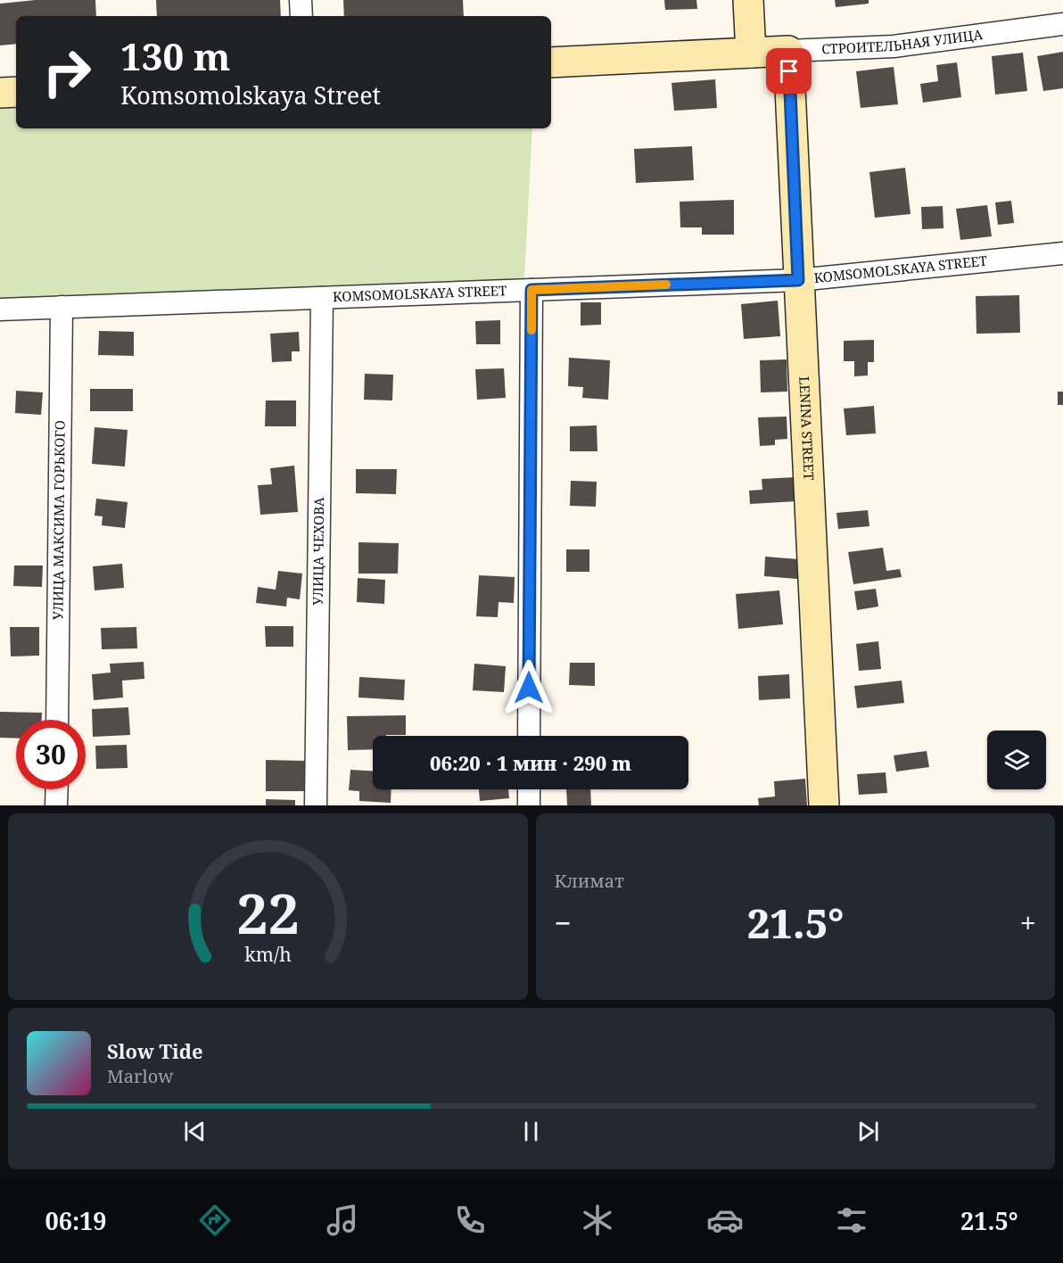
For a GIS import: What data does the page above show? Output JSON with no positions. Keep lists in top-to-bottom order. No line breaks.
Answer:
{"streets":{"street":["СТРОИТЕЛЬНАЯ УЛИЦА","KOMSOMOLSKAYA STREET","LENINA STREET","УЛИЦА МАКСИМА ГОРЬКОГО","УЛИЦА ЧЕХОВА"]},"crossings":[["СТРОИТЕЛЬНАЯ УЛИЦА","LENINA STREET"],["KOMSOMOLSKAYA STREET","LENINA STREET"],["KOMSOMOLSKAYA STREET","УЛИЦА МАКСИМА ГОРЬКОГО"],["KOMSOMOLSKAYA STREET","УЛИЦА ЧЕХОВА"]],"page":{"turn":["130 m","Komsomolskaya Street"],"limit":"30","trip":"06:20 · 1 мин · 290 m","tile":"Климат","heat":["−","21.5°","+"],"song":["Slow Tide","Marlow"],"tabs":["06:19","21.5°"],"gauge":["22","km/h"]}}
